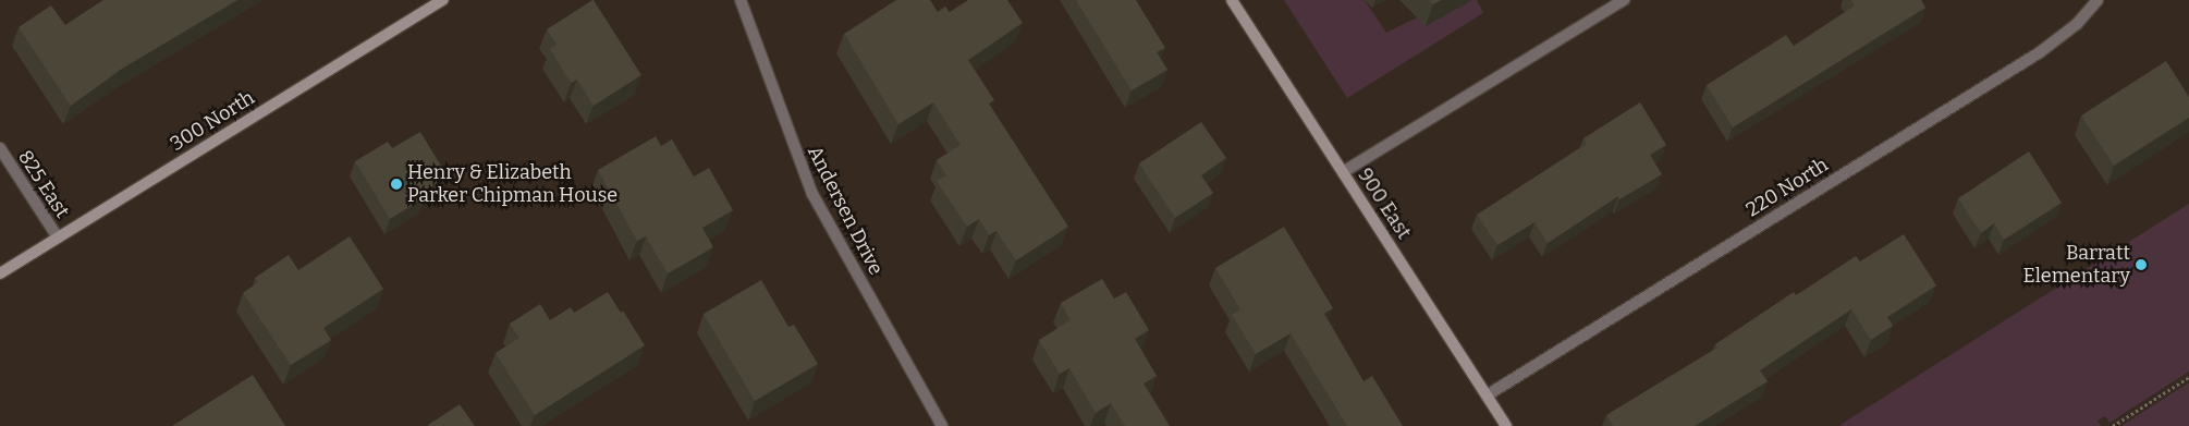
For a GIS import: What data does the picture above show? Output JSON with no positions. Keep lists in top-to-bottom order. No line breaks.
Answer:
{"streets":{"street":["300 North","825 East","220 North","900 East","Andersen Drive"]},"crossings":[["300 North","825 East"],["220 North","900 East"]],"places":["Henry & Elizabeth Parker Chipman House","Barratt Elementary"]}
